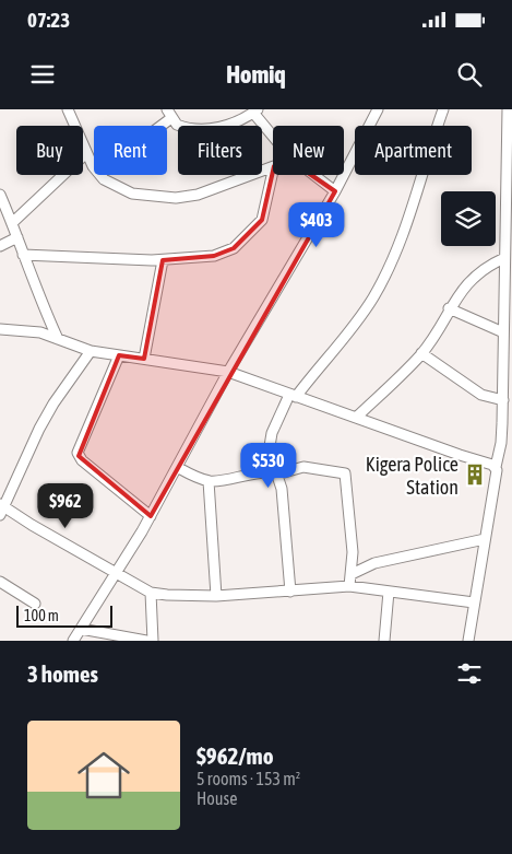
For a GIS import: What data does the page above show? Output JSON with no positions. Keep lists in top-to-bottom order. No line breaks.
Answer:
{"places":{"building":["Kigera Police Station"]},"scale_bar":"100 m","page":{"status":"07:23","header":"Homiq","chip":["Buy","Rent","Filters","New","Apartment"],"price":["$403","$530","$962"],"scale":"100 m","heading":"3 homes","list":[{"name":"$962/mo","note":"5 rooms · 153 m² · House"}]}}
